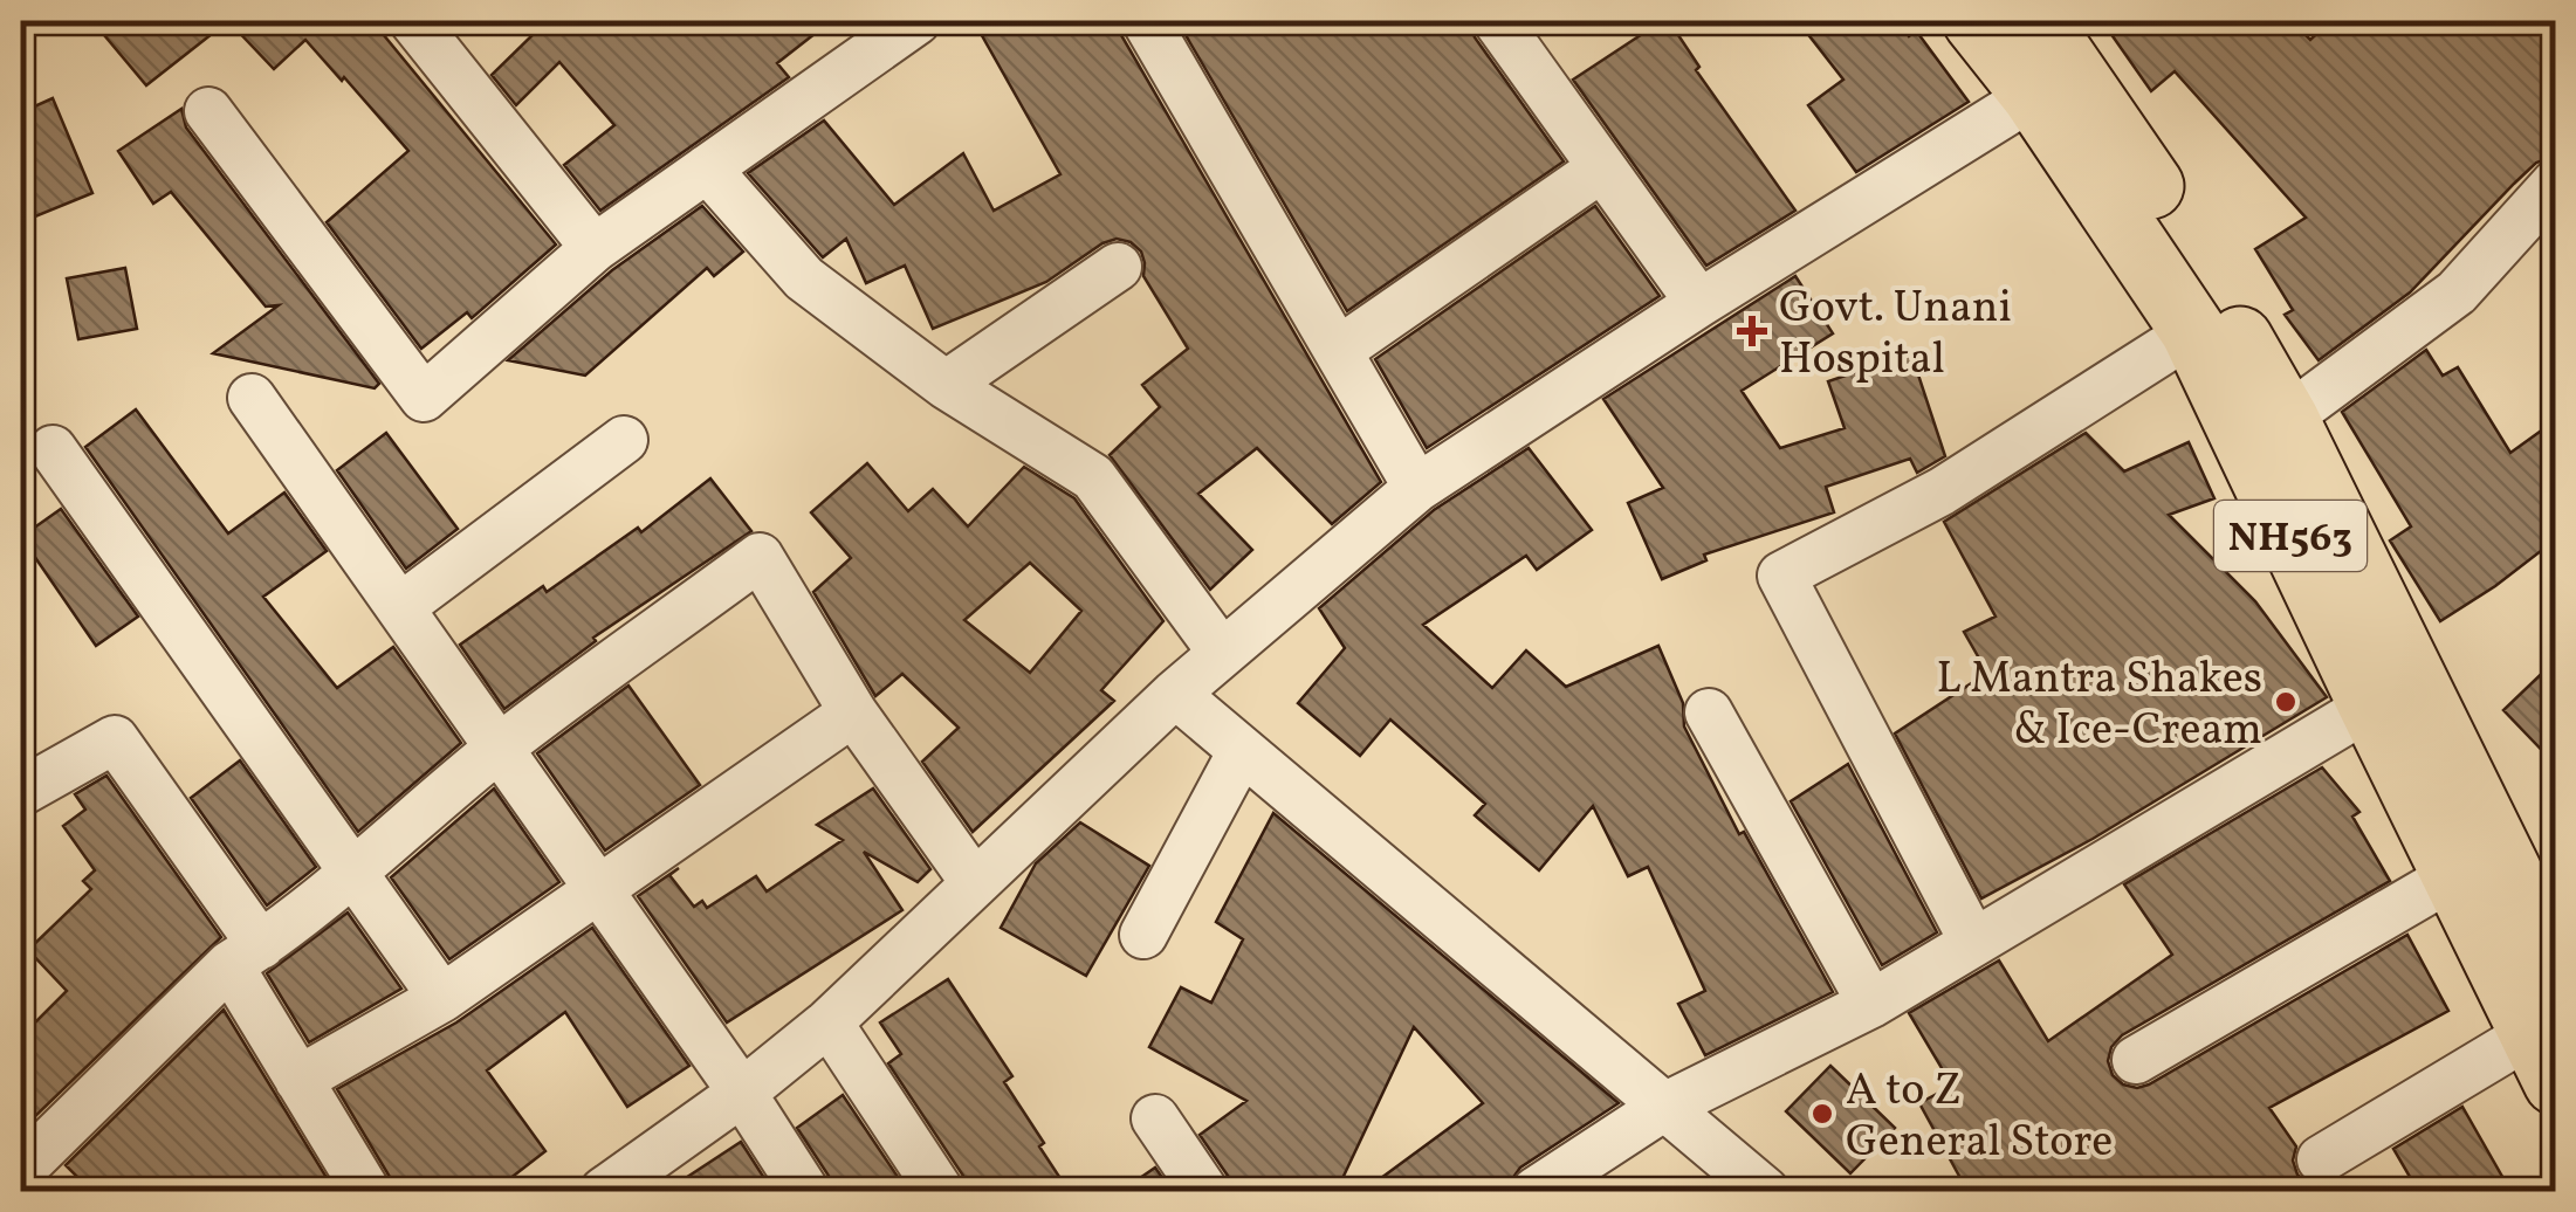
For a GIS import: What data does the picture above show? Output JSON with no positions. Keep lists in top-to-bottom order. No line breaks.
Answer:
{"streets":{"highway":["NH563"]},"places":{"health":["Govt. Unani Hospital"],"other":["L Mantra Shakes & Ice-Cream","A to Z General Store"]}}
